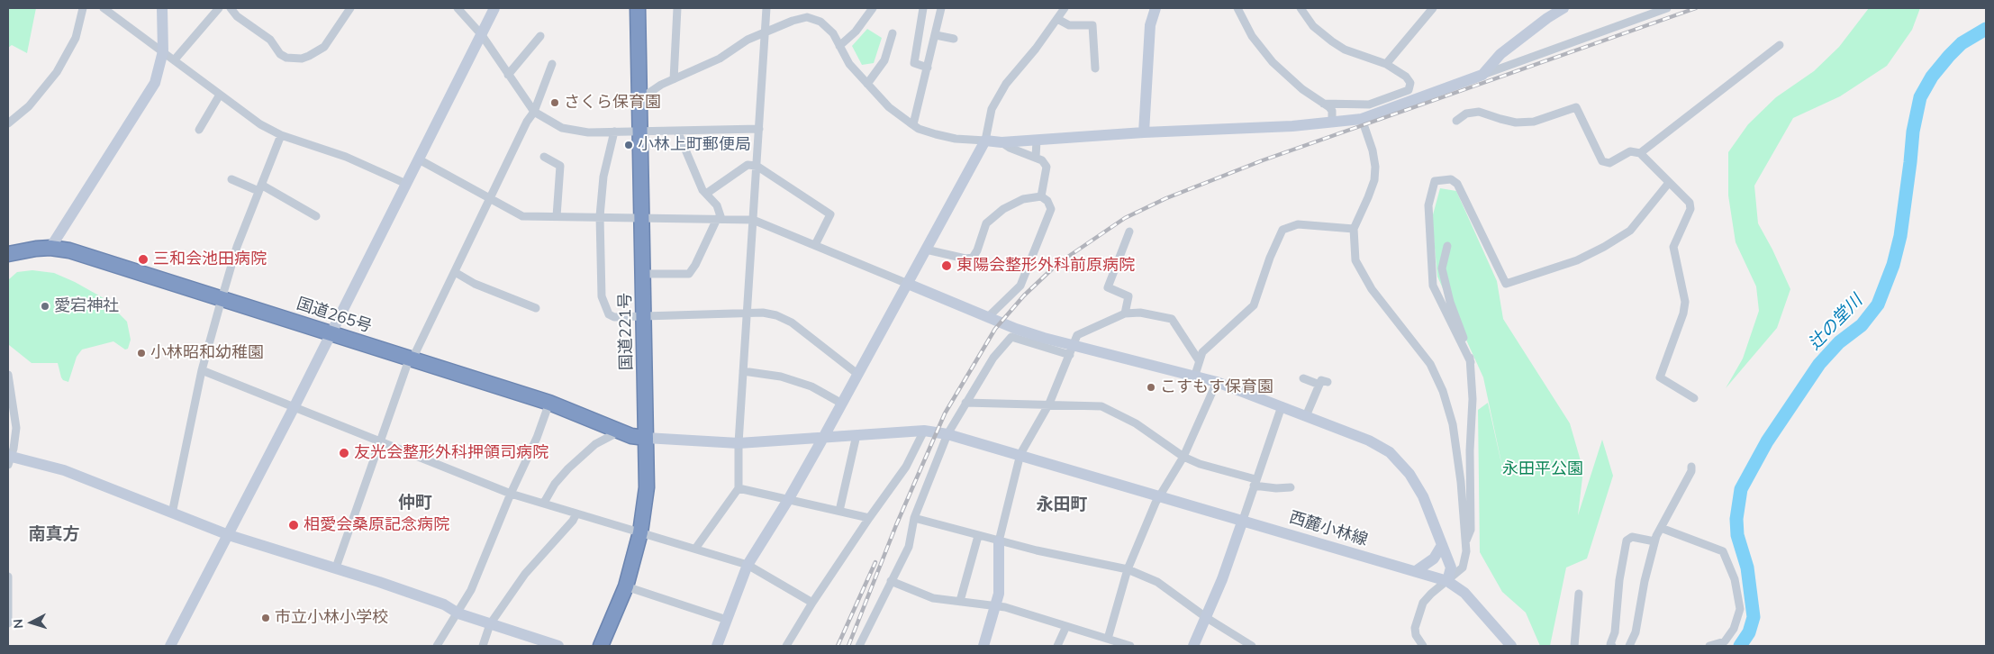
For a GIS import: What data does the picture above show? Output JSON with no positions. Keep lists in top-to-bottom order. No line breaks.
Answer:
{"streets":{"highway":["国道265号","国道221号"],"street":["西麓小林線"]},"crossings":[["国道265号","国道221号"],["国道265号","西麓小林線"],["国道221号","西麓小林線"]],"districts":["仲町","永田町","南真方"],"water":["辻の堂川"],"parks":["永田平公園"],"places":["さくら保育園","小林上町郵便局","三和会池田病院","東陽会整形外科前原病院","愛宕神社","小林昭和幼稚園","こすもす保育園","友光会整形外科押領司病院","相愛会桑原記念病院","市立小林小学校"],"north":"left"}
